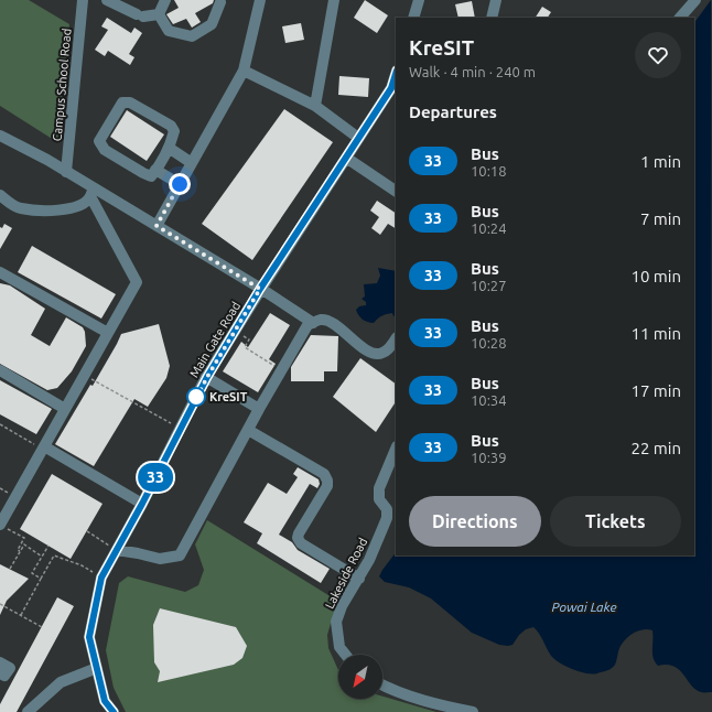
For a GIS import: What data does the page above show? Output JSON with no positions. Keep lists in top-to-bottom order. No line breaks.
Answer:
{"streets":{"street":["Campus School Road","Main Gate Road","Lakeside Road"]},"water":["Powai Lake"],"places":["KreSIT"],"lines":["bus line 33"],"north":"bottom left","page":{"on_map":"33","heading":[["KreSIT","Walk · 4 min · 240 m"],"Departures"],"list":[{"mark":"33","name":"Bus","note":"10:18","value":"1 min"},{"mark":"33","name":"Bus","note":"10:24","value":"7 min"},{"mark":"33","name":"Bus","note":"10:27","value":"10 min"},{"mark":"33","name":"Bus","note":"10:28","value":"11 min"},{"mark":"33","name":"Bus","note":"10:34","value":"17 min"},{"mark":"33","name":"Bus","note":"10:39","value":"22 min"}],"buttons":["Directions","Tickets"]}}
